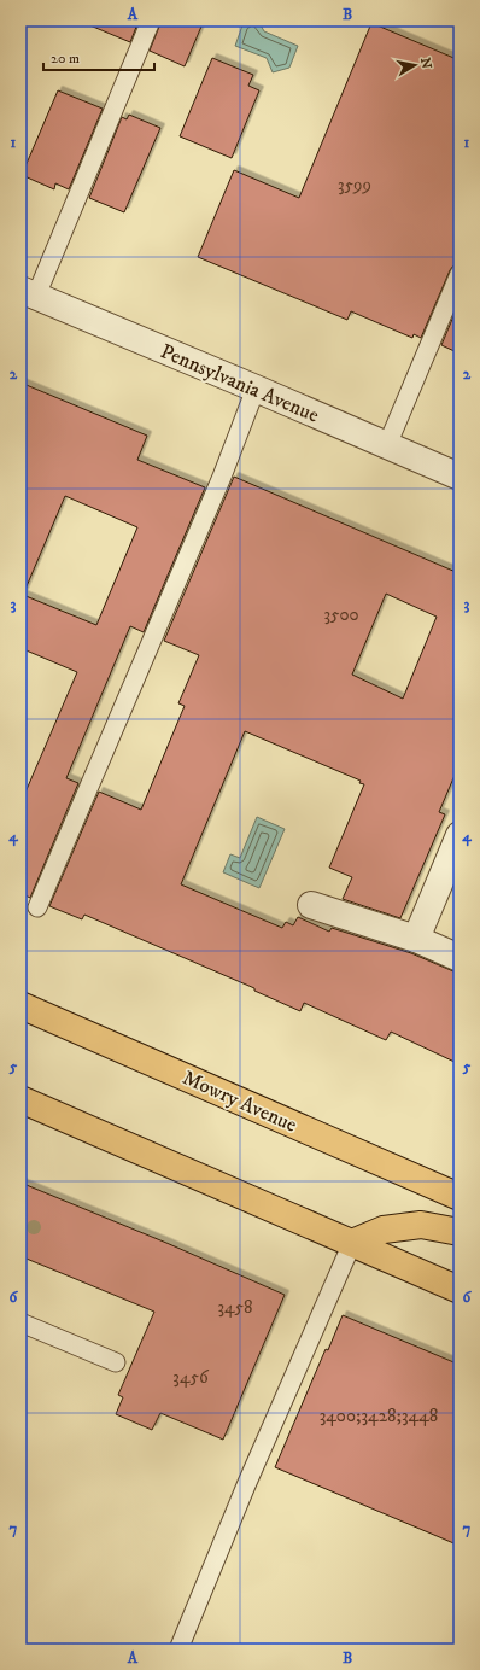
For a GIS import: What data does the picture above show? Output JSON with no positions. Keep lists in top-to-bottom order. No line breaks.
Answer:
{"streets":{"main road":["Mowry Avenue"],"street":["Pennsylvania Avenue"]},"house_numbers":["3599","3500","3458","3456","3400;3428;3448"],"scale_bar":"20 m","north":"right","grid":{"columns":["A","B"],"rows":["1","2","3","4","5","6","7"]}}
